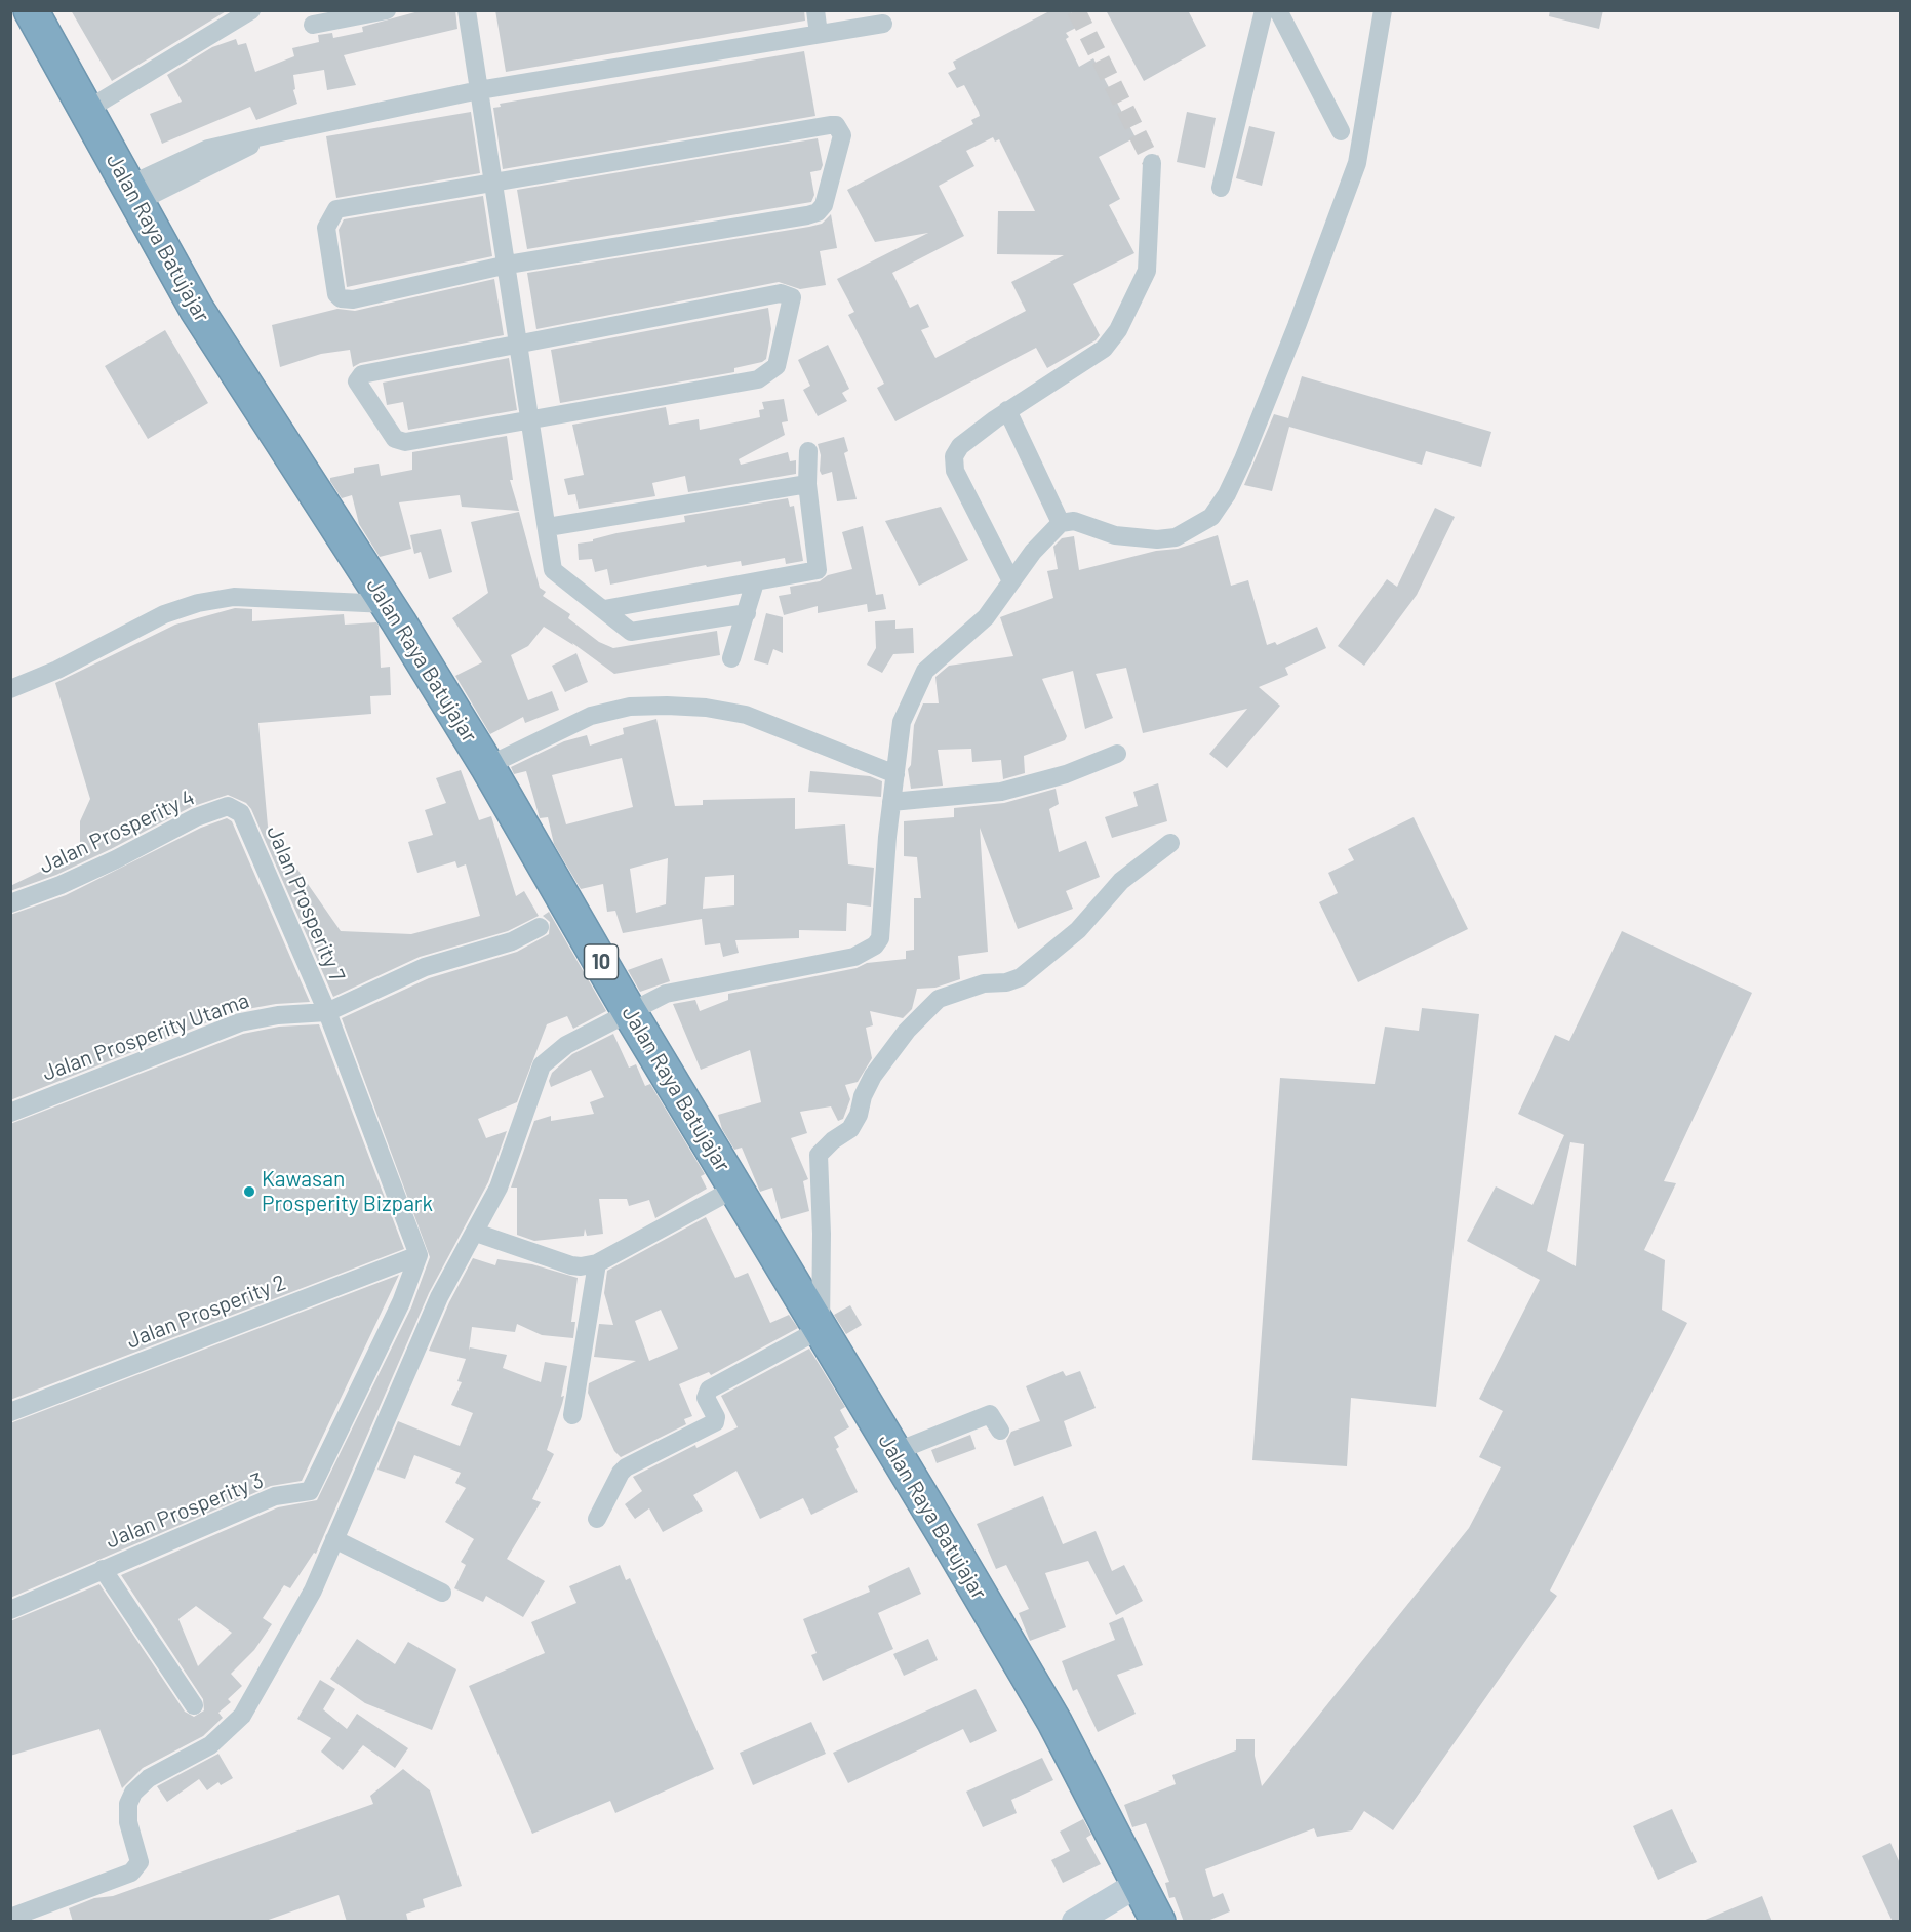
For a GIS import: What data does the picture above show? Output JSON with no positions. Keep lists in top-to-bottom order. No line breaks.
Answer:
{"streets":{"highway":["Jalan Raya Batujajar","10"],"street":["Jalan Prosperity 4","Jalan Prosperity 7","Jalan Prosperity Utama","Jalan Prosperity 2","Jalan Prosperity 3"]},"crossings":[["Jalan Prosperity 4","Jalan Prosperity 7"],["Jalan Prosperity 7","Jalan Prosperity Utama"],["Jalan Prosperity 7","Jalan Prosperity 2"],["Jalan Prosperity 7","Jalan Prosperity 3"],["Jalan Prosperity 2","Jalan Prosperity 3"]],"places":["Kawasan Prosperity Bizpark"]}
